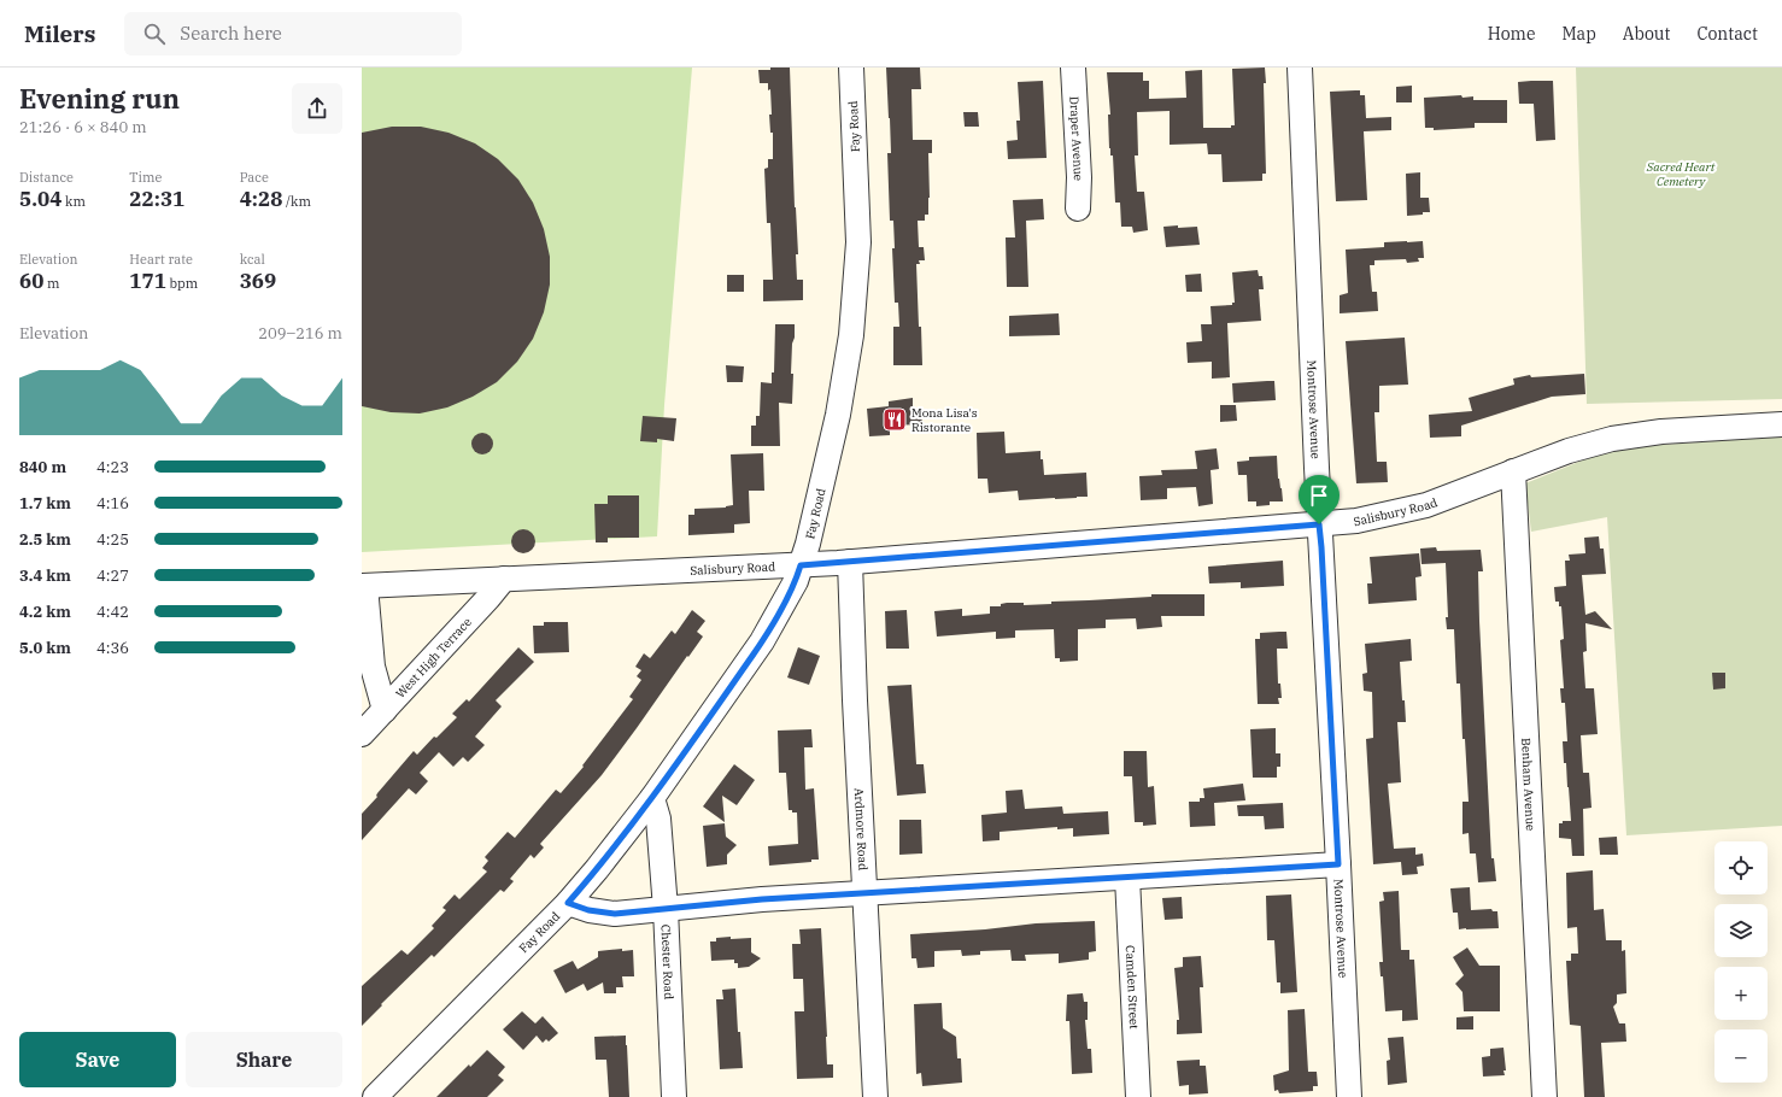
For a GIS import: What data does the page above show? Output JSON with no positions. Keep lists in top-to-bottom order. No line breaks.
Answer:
{"streets":{"street":["Fay Road","Draper Avenue","Montrose Avenue","Salisbury Road","West High Terrace","Benham Avenue","Ardmore Road","Chester Road","Camden Street"]},"crossings":[["Fay Road","Salisbury Road"],["Fay Road","Chester Road"],["Montrose Avenue","Salisbury Road"],["Salisbury Road","West High Terrace"],["Salisbury Road","Benham Avenue"],["Salisbury Road","Ardmore Road"]],"parks":["Sacred Heart Cemetery"],"places":{"restaurant":["Mona Lisa's Ristorante"]},"page":{"header":"Milers","search":"Search here","nav":["Home","Map","About","Contact"],"heading":["Evening run","21:26 · 6 × 840 m"],"stats":[["Distance","5.04 km"],["Time","22:31"],["Pace","4:28 /km"],["Elevation","60 m"],["Heart rate","171 bpm"],["kcal","369"]],"chart":["Elevation","209–216 m"],"list":[{"name":"840 m","note":"4:23"},{"name":"1.7 km","note":"4:16"},{"name":"2.5 km","note":"4:25"},{"name":"3.4 km","note":"4:27"},{"name":"4.2 km","note":"4:42"},{"name":"5.0 km","note":"4:36"}],"map_buttons":["+","−"],"buttons":["Save","Share"]}}
